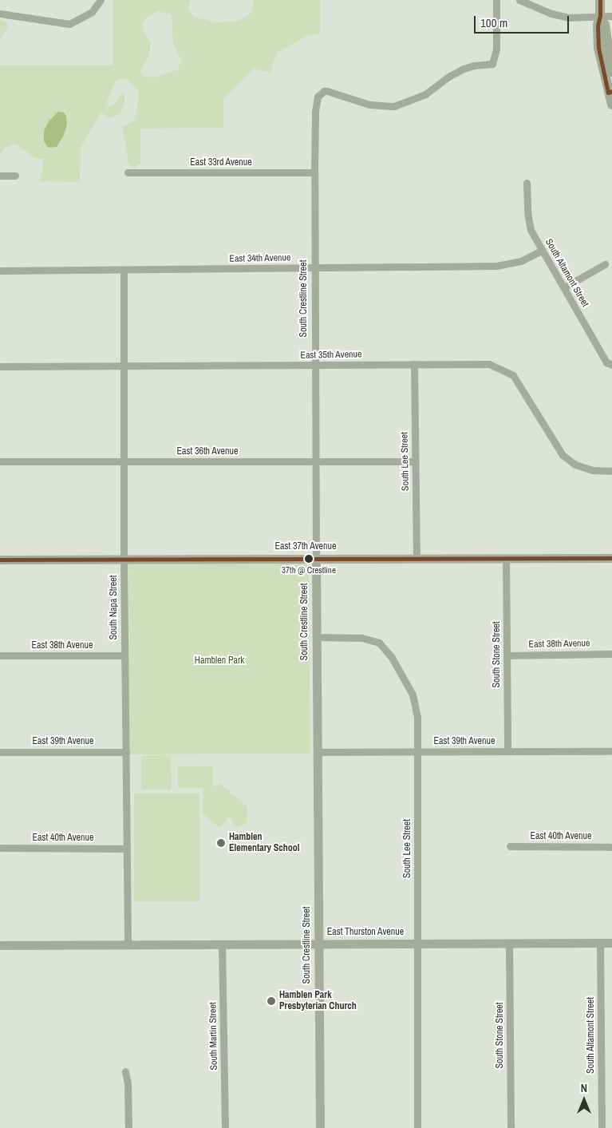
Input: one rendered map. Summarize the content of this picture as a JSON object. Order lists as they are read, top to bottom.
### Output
{
  "streets": {
    "street": [
      "East 33rd Avenue",
      "East 34th Avenue",
      "South Altamont Street",
      "South Crestline Street",
      "East 35th Avenue",
      "East 36th Avenue",
      "South Lee Street",
      "East 37th Avenue",
      "South Napa Street",
      "East 38th Avenue",
      "South Stone Street",
      "East 39th Avenue",
      "East 40th Avenue",
      "East Thurston Avenue",
      "South Martin Street"
    ]
  },
  "crossings": [
    ["East 33rd Avenue", "South Crestline Street"],
    ["East 34th Avenue", "South Altamont Street"],
    ["East 34th Avenue", "South Crestline Street"],
    ["East 34th Avenue", "South Napa Street"],
    ["South Altamont Street", "East Thurston Avenue"],
    ["South Crestline Street", "East 35th Avenue"],
    ["South Crestline Street", "East 36th Avenue"],
    ["South Crestline Street", "South Lee Street"],
    ["South Crestline Street", "East 37th Avenue"],
    ["South Crestline Street", "East 39th Avenue"],
    ["South Crestline Street", "East Thurston Avenue"],
    ["East 35th Avenue", "South Lee Street"],
    ["East 35th Avenue", "South Napa Street"],
    ["East 36th Avenue", "South Lee Street"],
    ["East 36th Avenue", "South Napa Street"],
    ["South Lee Street", "East 37th Avenue"],
    ["South Lee Street", "East 39th Avenue"],
    ["South Lee Street", "East Thurston Avenue"],
    ["East 37th Avenue", "South Napa Street"],
    ["East 37th Avenue", "South Stone Street"],
    ["South Napa Street", "East 38th Avenue"],
    ["South Napa Street", "East 39th Avenue"],
    ["South Napa Street", "East 40th Avenue"],
    ["South Napa Street", "East Thurston Avenue"],
    ["East 38th Avenue", "South Stone Street"],
    ["South Stone Street", "East 39th Avenue"],
    ["South Stone Street", "East Thurston Avenue"],
    ["East Thurston Avenue", "South Martin Street"]
  ],
  "parks": ["Hamblen Park"],
  "places": ["37th @ Crestline", "Hamblen Elementary School", "Hamblen Park Presbyterian Church"],
  "scale_bar": "100 m",
  "north": "top"
}
